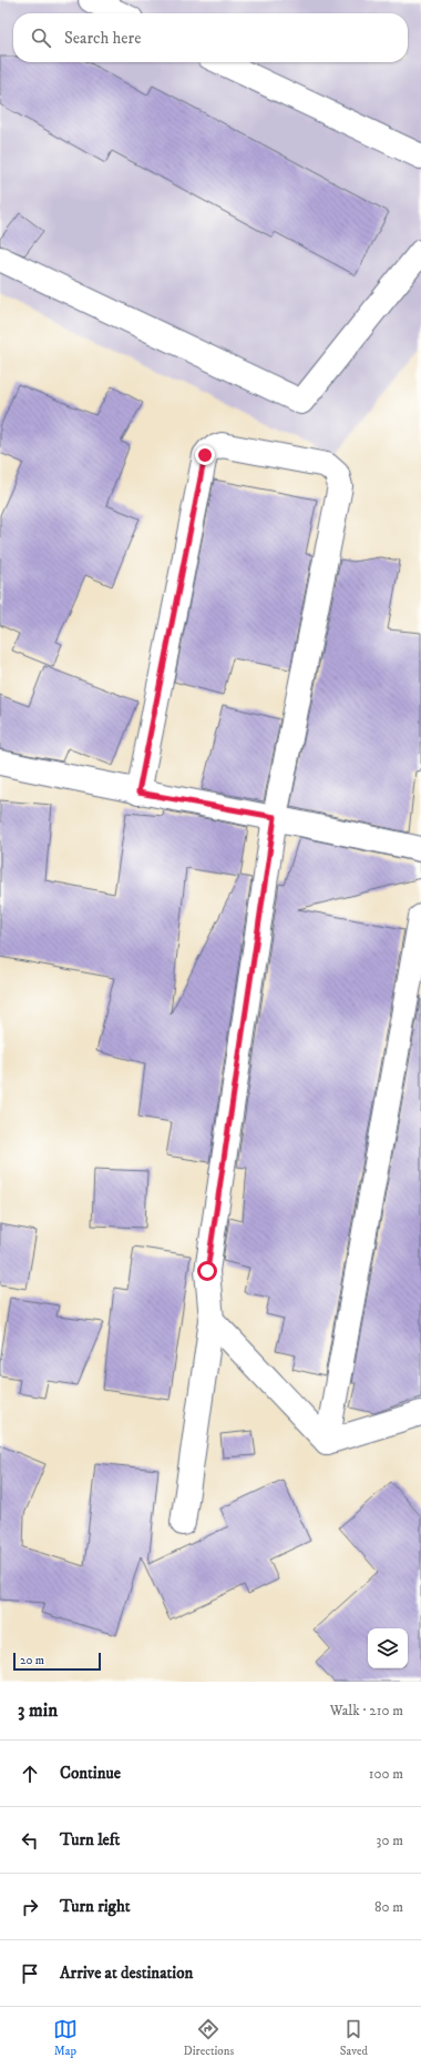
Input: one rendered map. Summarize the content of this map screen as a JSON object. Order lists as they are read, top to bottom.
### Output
{
  "scale_bar": "20 m",
  "page": {
    "search": "Search here",
    "scale": "20 m",
    "heading": ["3 min", "Walk · 210 m"],
    "list": [
      ["Continue", "100 m"],
      ["Turn left", "30 m"],
      ["Turn right", "80 m"],
      "Arrive at destination"
    ],
    "nav": ["Map", "Directions", "Saved"]
  }
}
